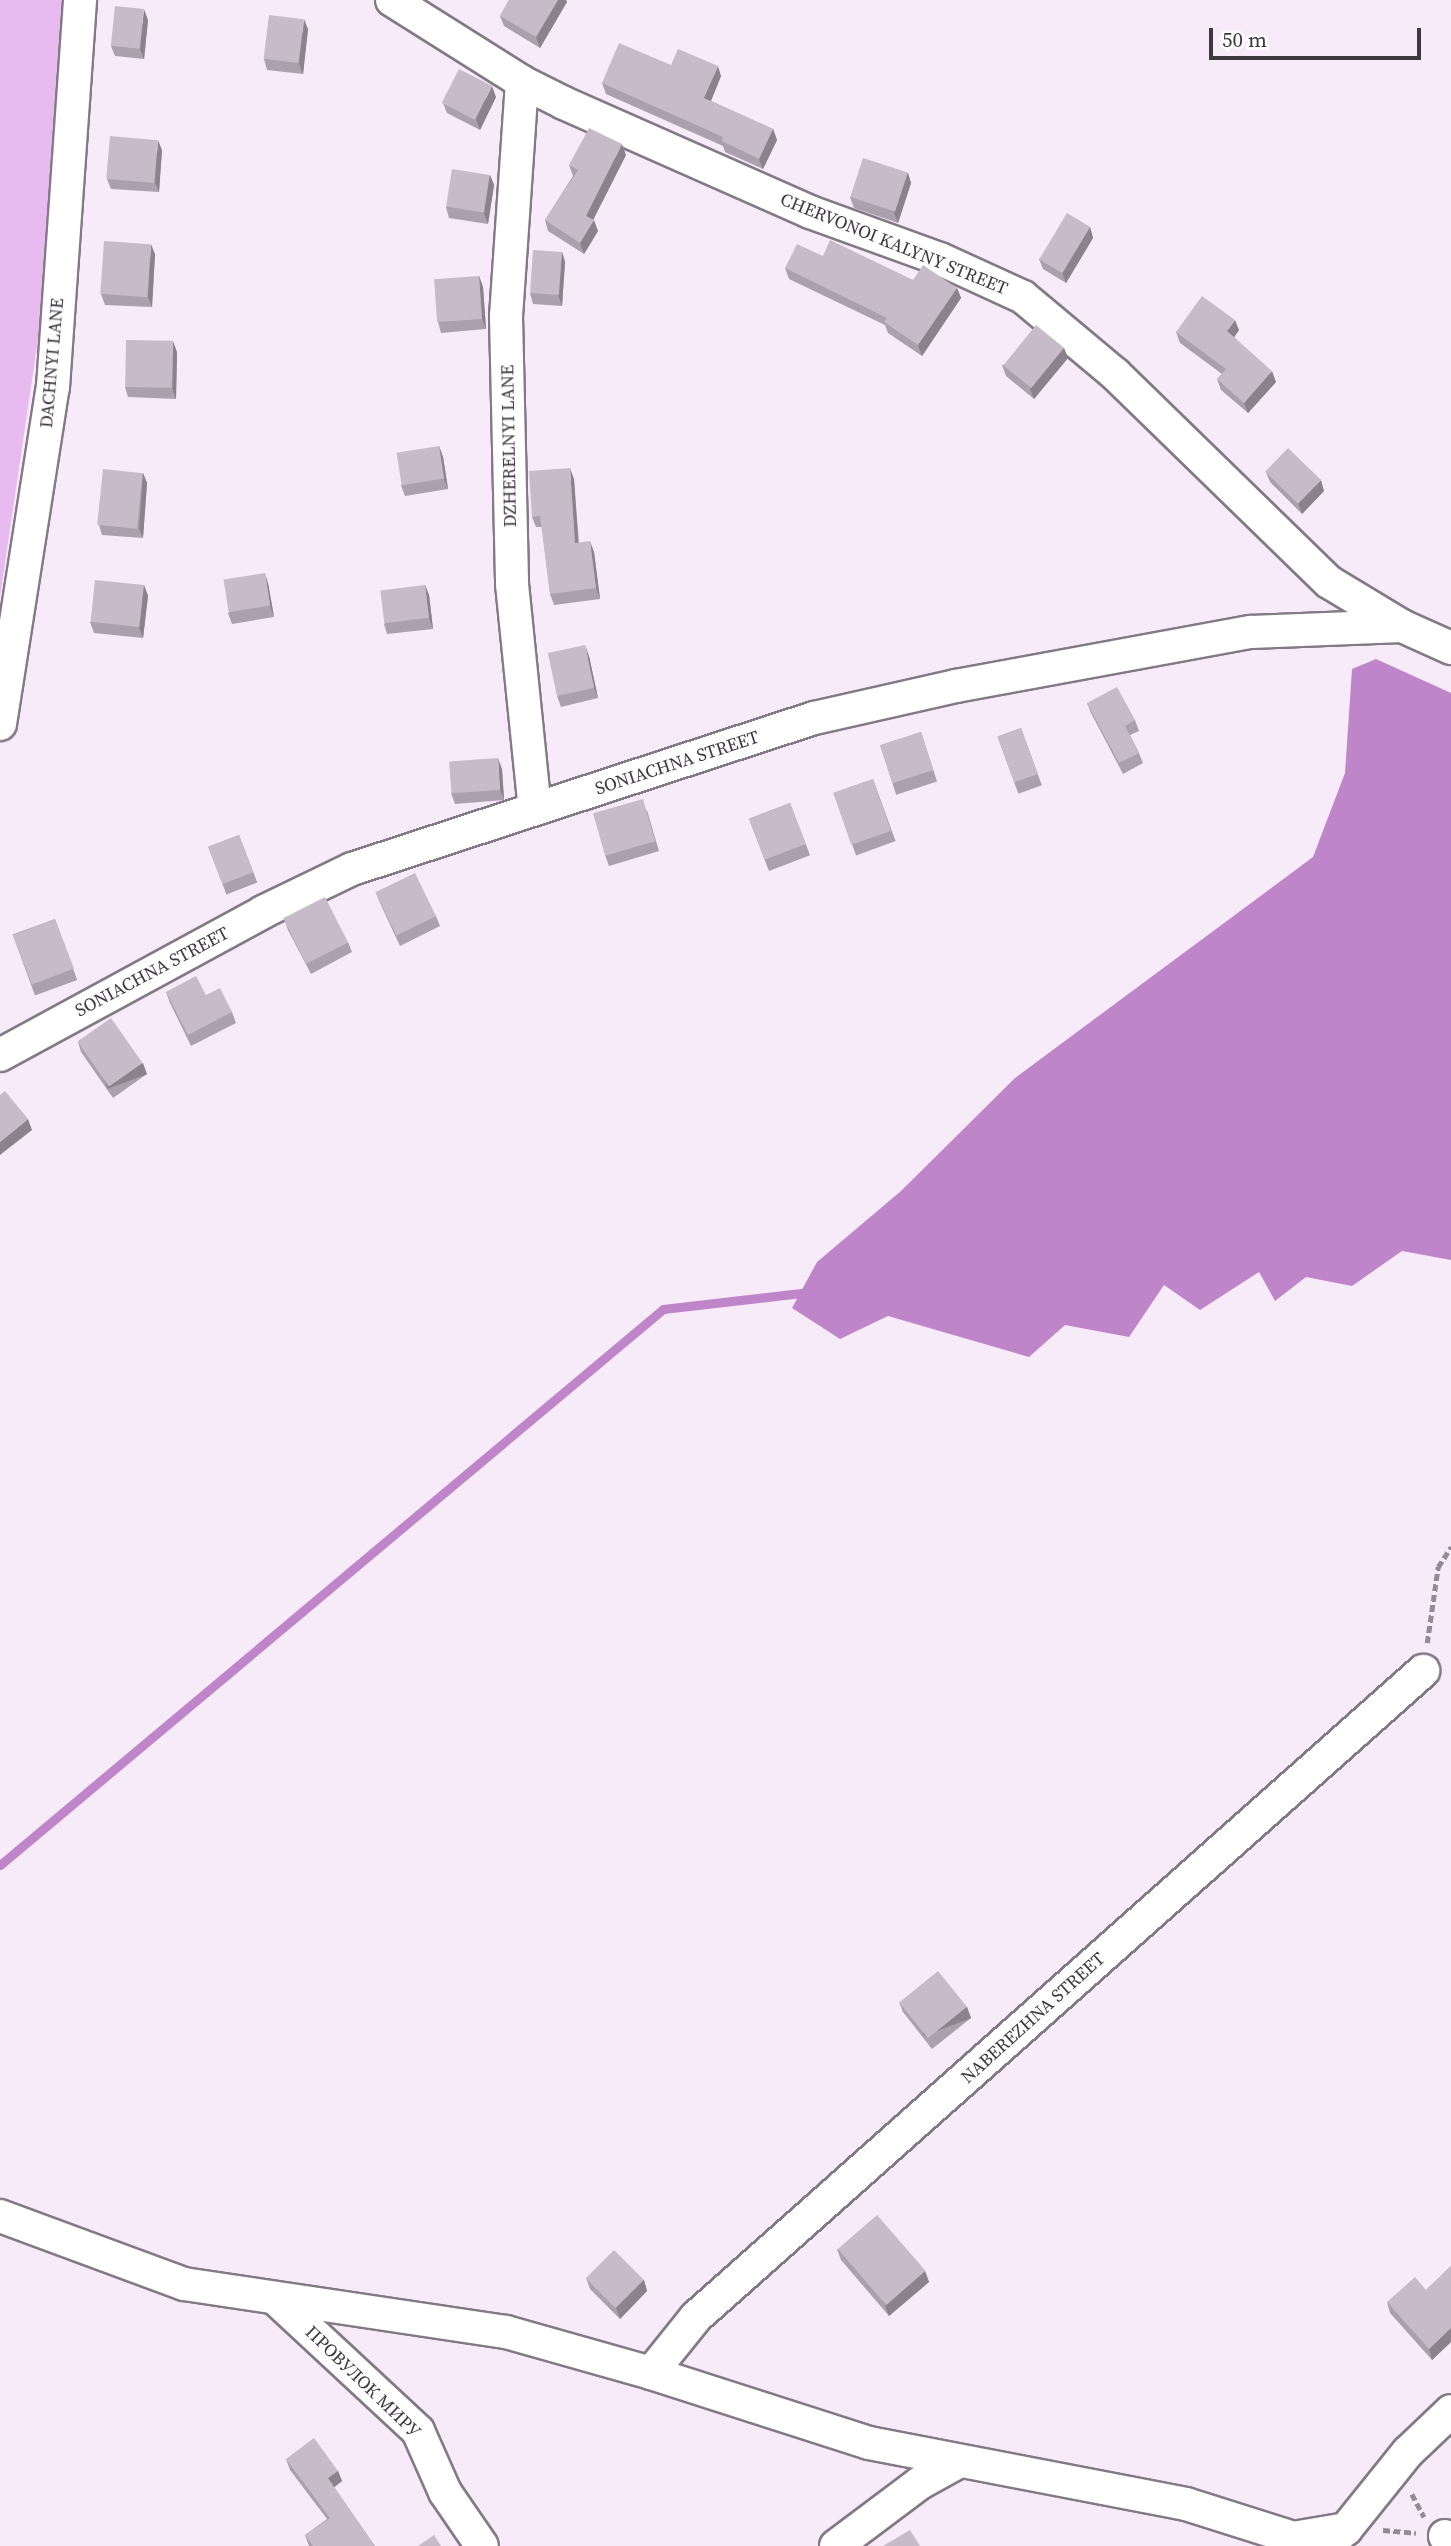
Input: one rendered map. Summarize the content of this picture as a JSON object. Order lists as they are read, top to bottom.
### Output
{
  "streets": {
    "street": [
      "CHERVONOI KALYNY STREET",
      "DACHNYI LANE",
      "DZHERELNYI LANE",
      "SONIACHNA STREET",
      "NABEREZHNA STREET",
      "ПРОВУЛОК МИРУ"
    ]
  },
  "crossings": [
    ["CHERVONOI KALYNY STREET", "DZHERELNYI LANE"],
    ["CHERVONOI KALYNY STREET", "SONIACHNA STREET"],
    ["DZHERELNYI LANE", "SONIACHNA STREET"]
  ],
  "scale_bar": "50 m"
}
